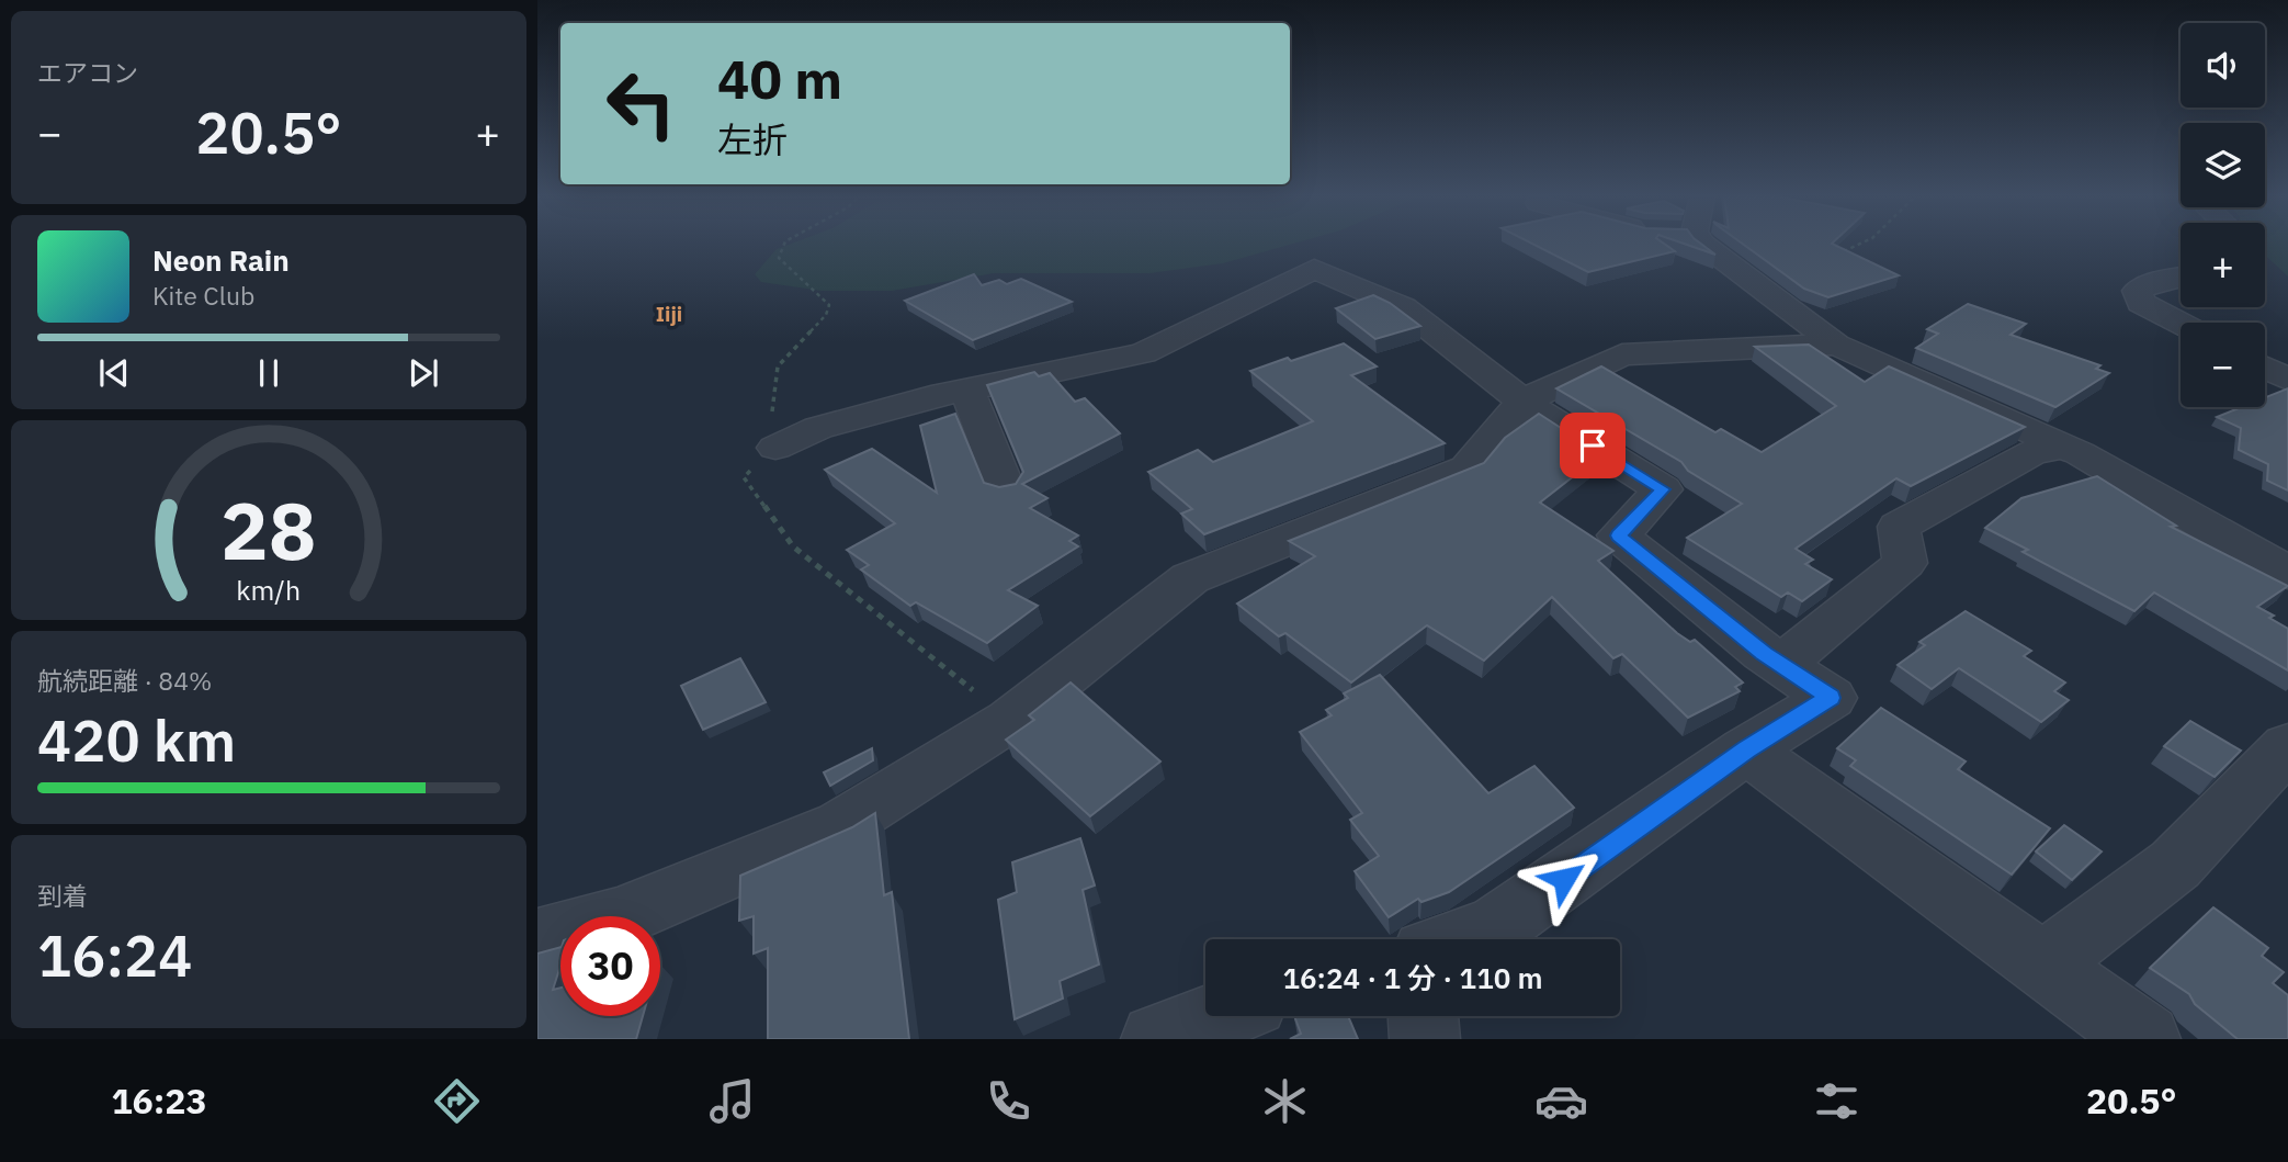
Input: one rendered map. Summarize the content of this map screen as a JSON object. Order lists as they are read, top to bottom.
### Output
{
  "districts": ["Iiji"],
  "page": {
    "tile": [
      "エアコン",
      ["航続距離 · 84%", "420 km"],
      ["到着", "16:24"]
    ],
    "map_buttons": ["+", "−"],
    "turn": ["40 m", "左折"],
    "heat": ["−", "20.5°", "+"],
    "song": ["Neon Rain", "Kite Club"],
    "limit": "30",
    "trip": "16:24 · 1 分 · 110 m",
    "tabs": ["16:23", "20.5°"],
    "gauge": ["28", "km/h"]
  }
}
